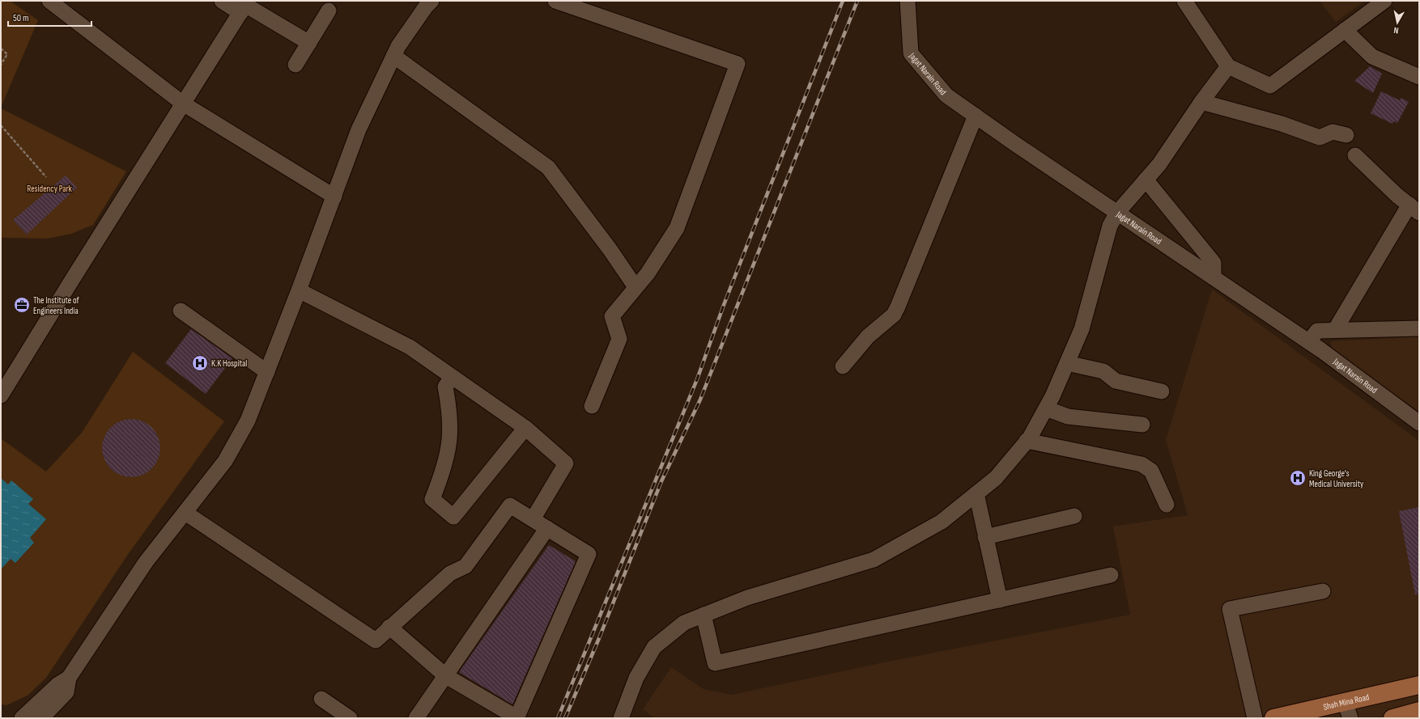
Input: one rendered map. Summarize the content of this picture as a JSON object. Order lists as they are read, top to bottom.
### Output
{
  "streets": {
    "main road": ["Shah Mina Road"],
    "street": ["Jagat Narain Road"]
  },
  "parks": ["Residency Park"],
  "places": {
    "office": ["The Institute of Engineers India"],
    "hospital": ["K.K Hospital", "King George's Medical University"]
  },
  "scale_bar": "50 m",
  "north": "bottom"
}
